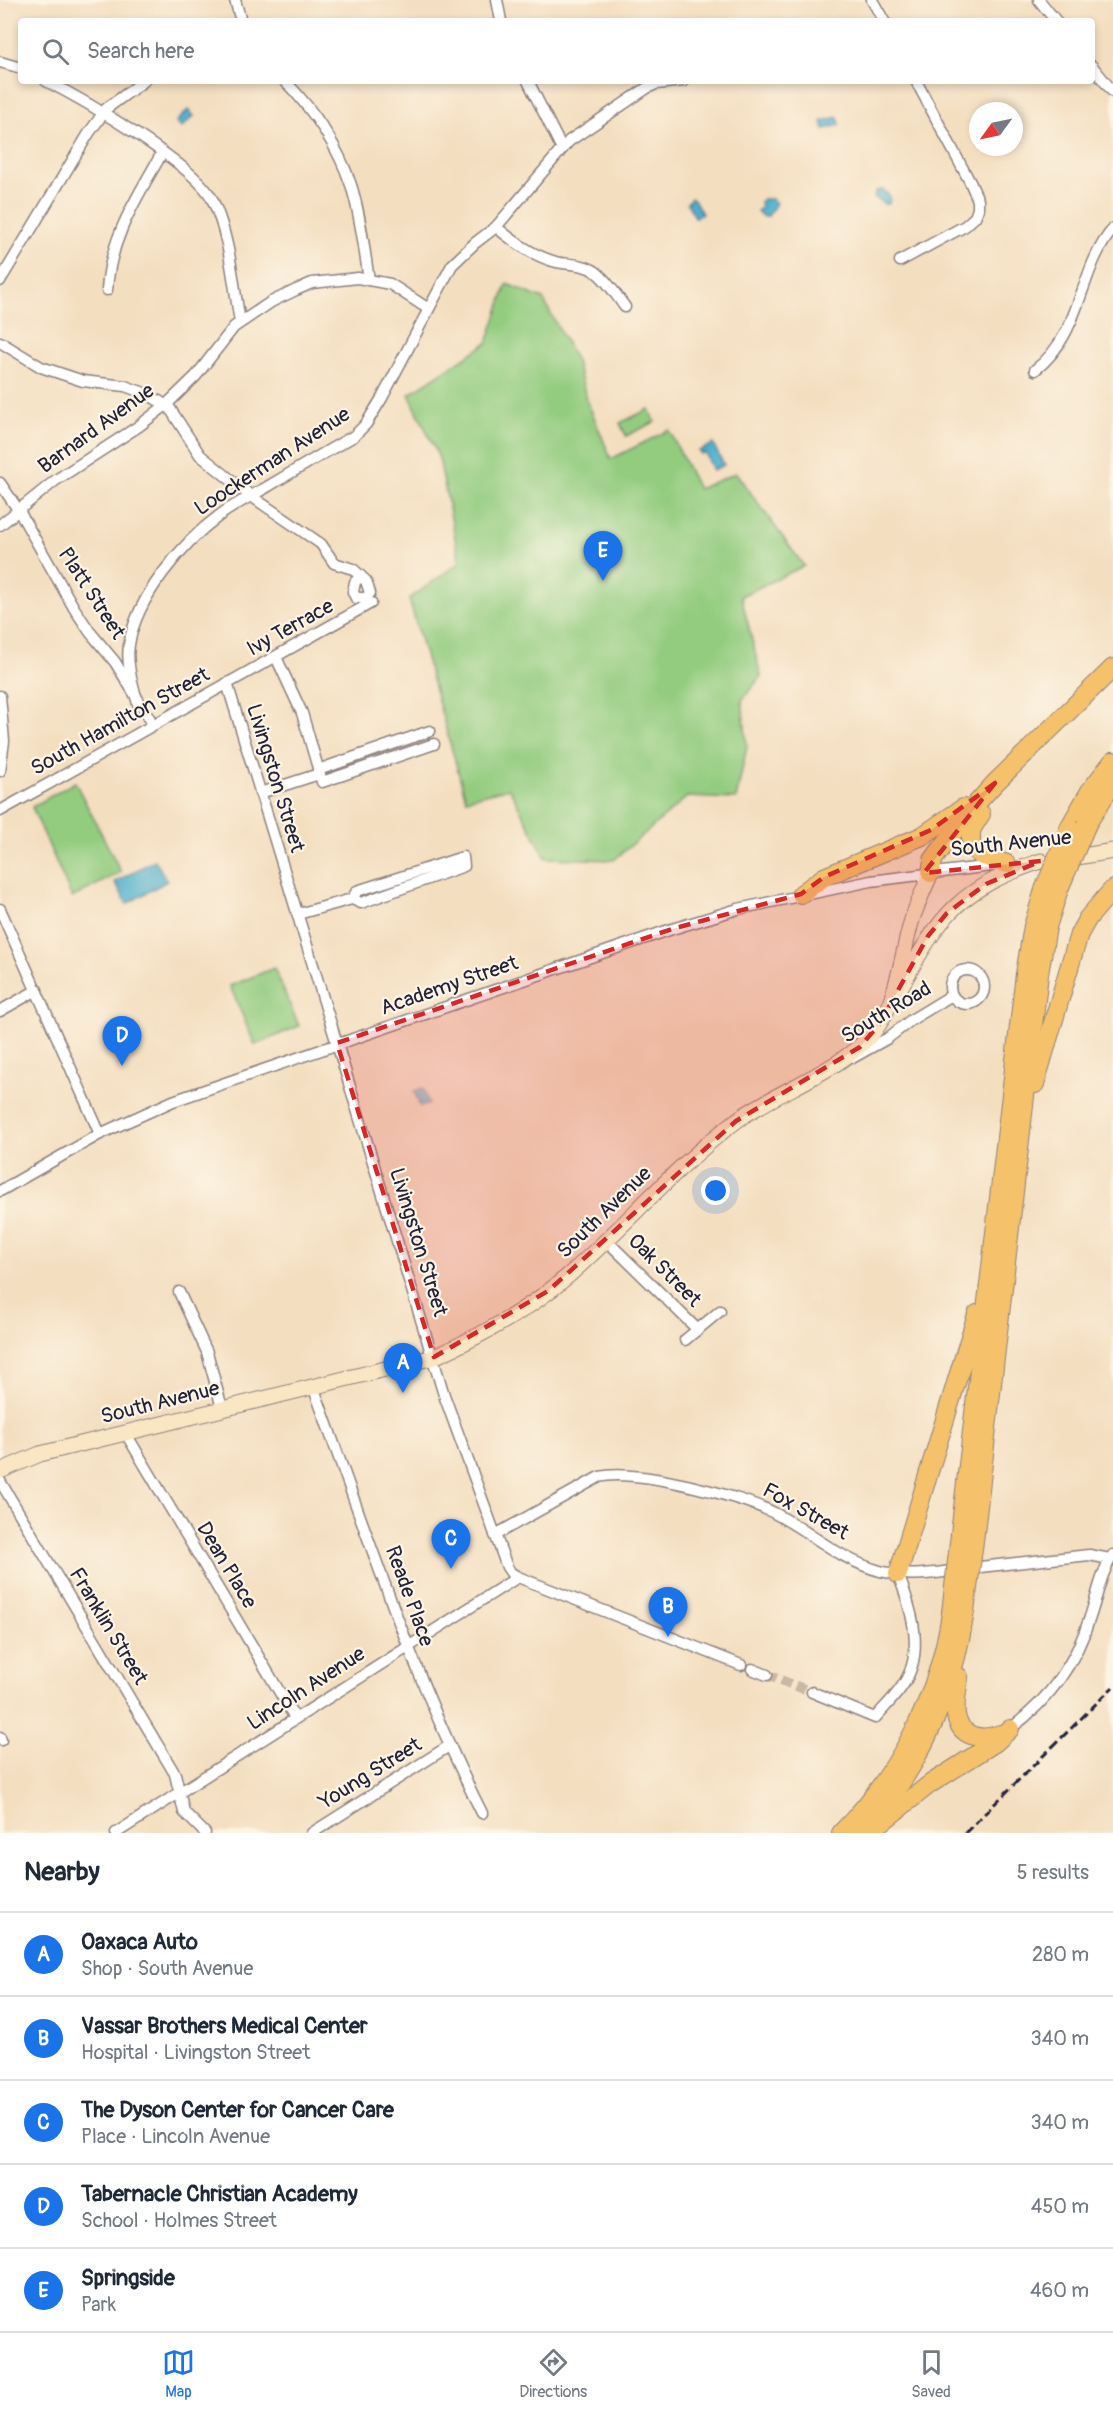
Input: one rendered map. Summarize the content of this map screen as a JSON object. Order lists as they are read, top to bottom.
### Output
{
  "streets": {
    "street": [
      "Barnard Avenue",
      "Loockerman Avenue",
      "Platt Street",
      "Ivy Terrace",
      "South Hamilton Street",
      "Livingston Street",
      "South Avenue",
      "Academy Street",
      "South Road",
      "Oak Street",
      "Fox Street",
      "Dean Place",
      "Reade Place",
      "Franklin Street",
      "Lincoln Avenue",
      "Young Street"
    ]
  },
  "crossings": [
    ["Barnard Avenue", "Loockerman Avenue"],
    ["Barnard Avenue", "Platt Street"],
    ["Loockerman Avenue", "Platt Street"],
    ["Platt Street", "South Hamilton Street"],
    ["Ivy Terrace", "South Hamilton Street"],
    ["Ivy Terrace", "Livingston Street"],
    ["South Hamilton Street", "Livingston Street"],
    ["Livingston Street", "South Avenue"],
    ["Livingston Street", "Academy Street"],
    ["Livingston Street", "Fox Street"],
    ["Livingston Street", "Lincoln Avenue"],
    ["South Avenue", "Academy Street"],
    ["South Avenue", "South Road"],
    ["South Avenue", "Oak Street"],
    ["South Avenue", "Dean Place"],
    ["South Avenue", "Reade Place"],
    ["Dean Place", "Lincoln Avenue"],
    ["Reade Place", "Lincoln Avenue"],
    ["Reade Place", "Young Street"],
    ["Franklin Street", "Lincoln Avenue"]
  ],
  "north": "bottom left",
  "page": {
    "search": "Search here",
    "pins": [
      "E",
      "D",
      "A",
      "C",
      "B"
    ],
    "heading": ["Nearby", "5 results"],
    "list": [
      {
        "mark": "A",
        "name": "Oaxaca Auto",
        "note": "Shop · South Avenue",
        "value": "280 m"
      },
      {
        "mark": "B",
        "name": "Vassar Brothers Medical Center",
        "note": "Hospital · Livingston Street",
        "value": "340 m"
      },
      {
        "mark": "C",
        "name": "The Dyson Center for Cancer Care",
        "note": "Place · Lincoln Avenue",
        "value": "340 m"
      },
      {
        "mark": "D",
        "name": "Tabernacle Christian Academy",
        "note": "School · Holmes Street",
        "value": "450 m"
      },
      {
        "mark": "E",
        "name": "Springside",
        "note": "Park",
        "value": "460 m"
      }
    ],
    "nav": ["Map", "Directions", "Saved"]
  }
}
